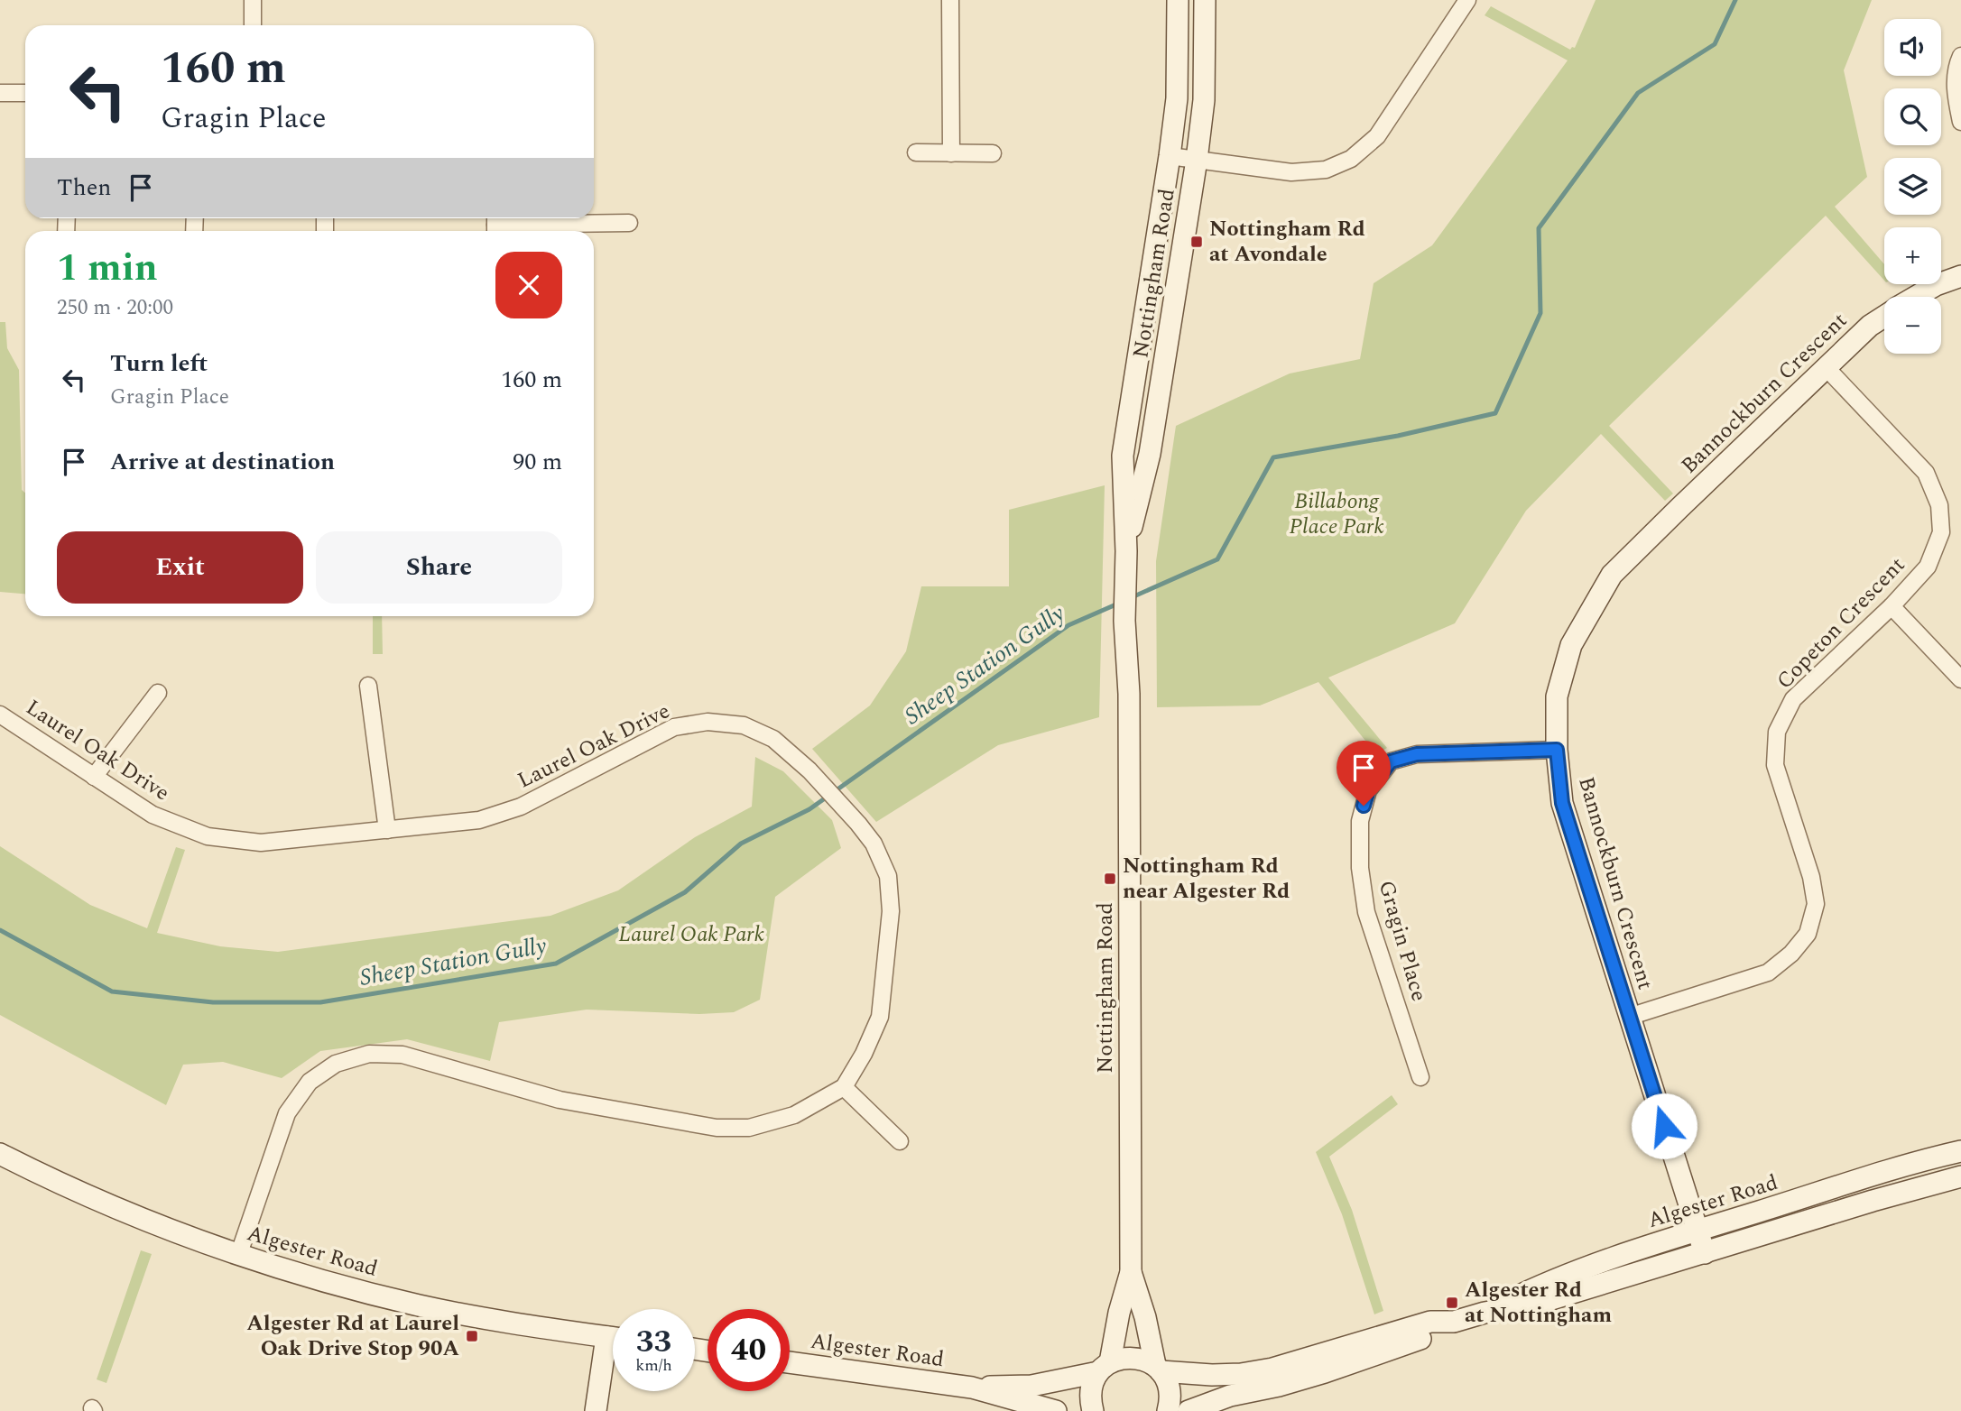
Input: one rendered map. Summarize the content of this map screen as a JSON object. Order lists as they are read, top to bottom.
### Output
{
  "streets": {
    "street": [
      "Nottingham Road",
      "Bannockburn Crescent",
      "Copeton Crescent",
      "Laurel Oak Drive",
      "Gragin Place",
      "Algester Road"
    ]
  },
  "crossings": [
    ["Nottingham Road", "Algester Road"],
    ["Bannockburn Crescent", "Copeton Crescent"],
    ["Bannockburn Crescent", "Gragin Place"],
    ["Bannockburn Crescent", "Algester Road"],
    ["Laurel Oak Drive", "Algester Road"]
  ],
  "water": ["Sheep Station Gully"],
  "parks": ["Billabong Place Park", "Laurel Oak Park"],
  "places": {
    "transit": [
      "Nottingham Rd at Avondale",
      "Nottingham Rd near Algester Rd",
      "Algester Rd at Nottingham",
      "Algester Rd at Laurel Oak Drive Stop 90A"
    ]
  },
  "page": {
    "map_buttons": ["+", "−"],
    "turn": ["160 m", "Gragin Place"],
    "then": "Then",
    "heading": ["1 min", "250 m · 20:00"],
    "list": [
      {
        "name": "Turn left",
        "note": "Gragin Place",
        "value": "160 m"
      },
      {
        "name": "Arrive at destination",
        "value": "90 m"
      }
    ],
    "buttons": ["Exit", "Share"],
    "speed": "33 km/h",
    "limit": "40"
  }
}
